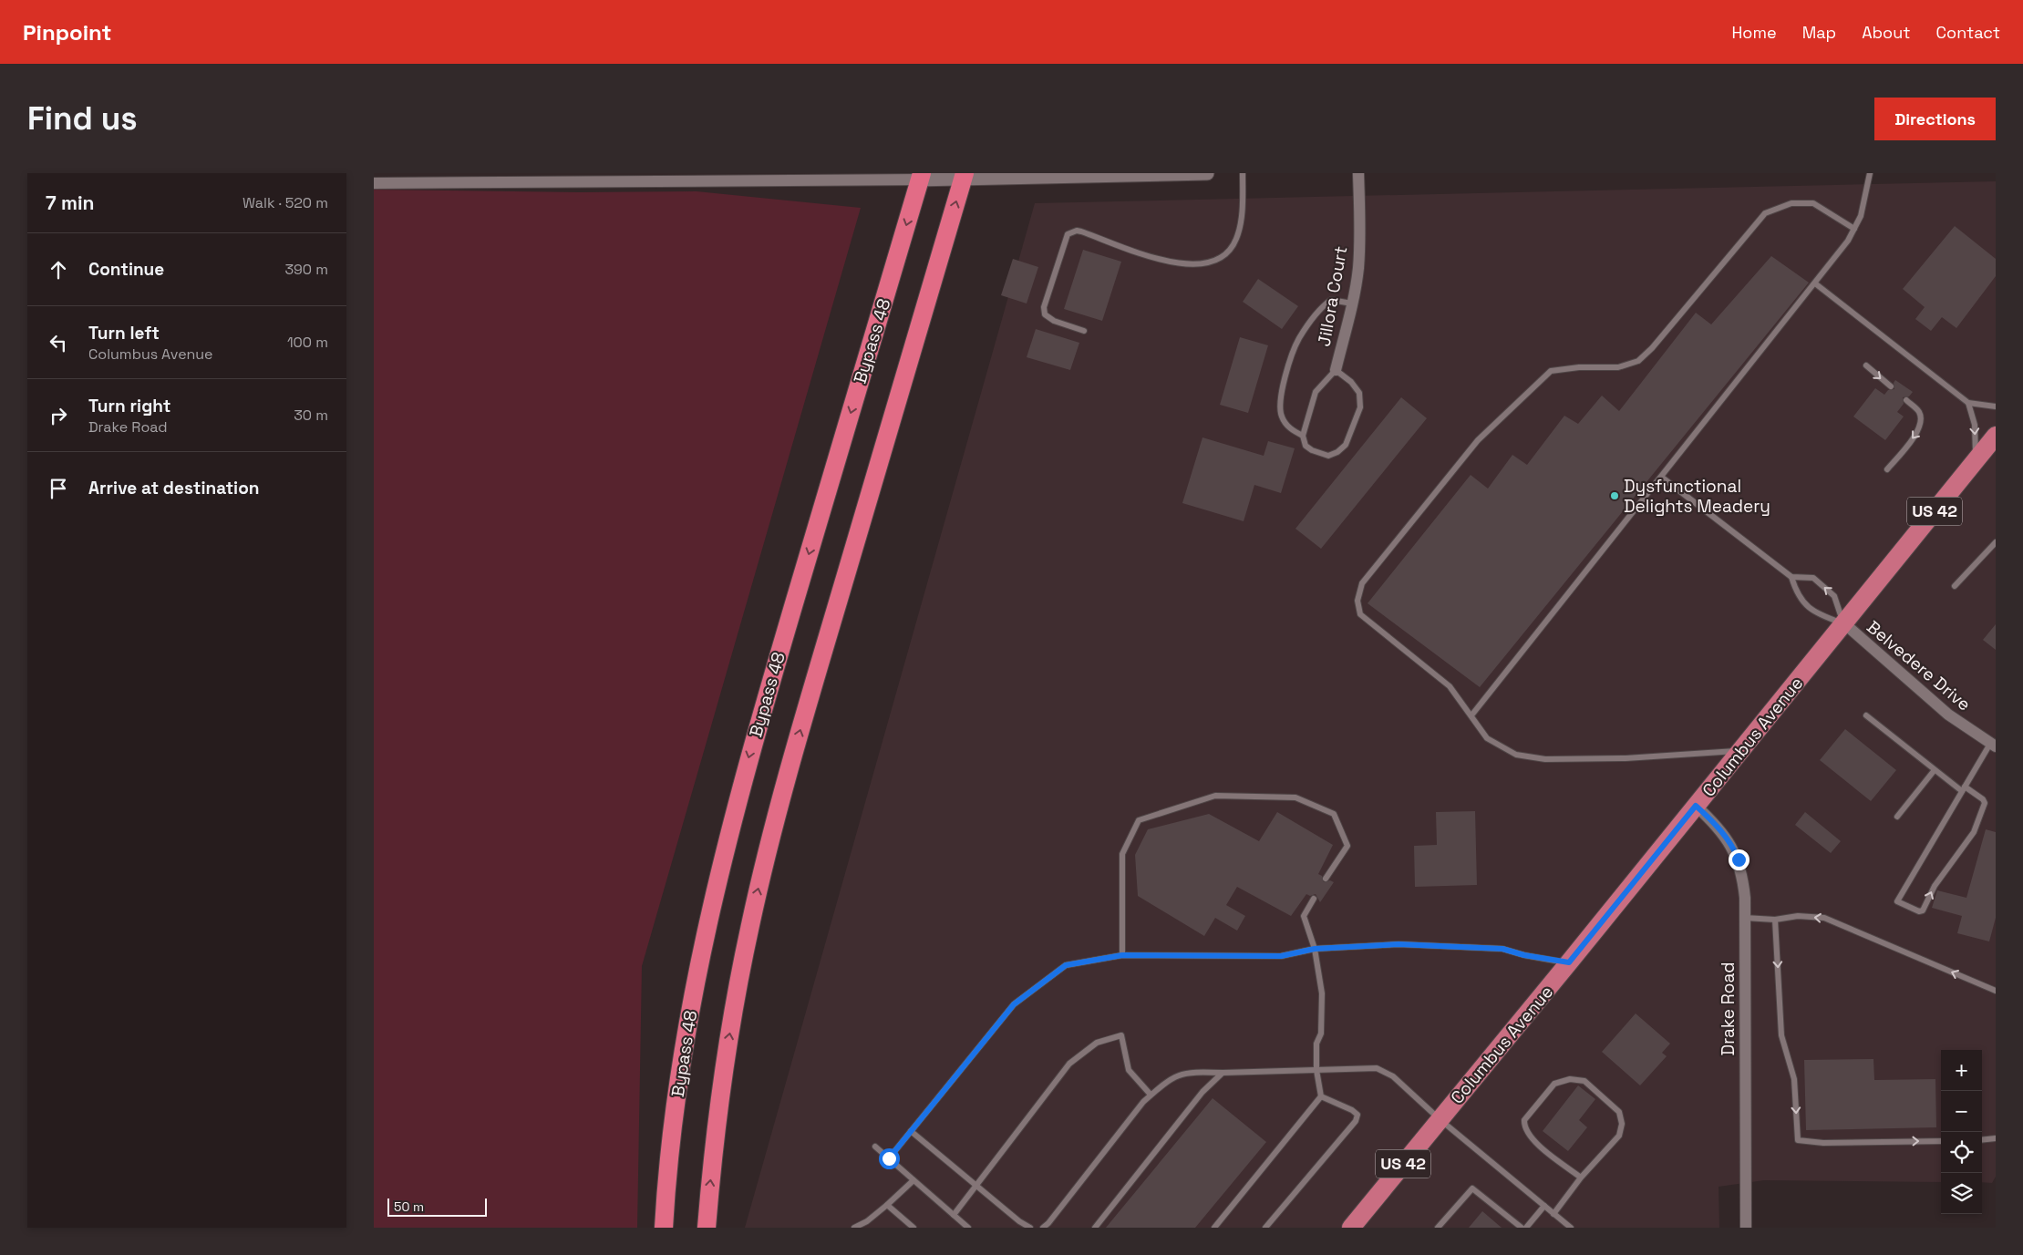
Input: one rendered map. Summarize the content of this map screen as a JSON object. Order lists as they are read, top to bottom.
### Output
{
  "streets": {
    "highway": ["Bypass 48"],
    "main road": ["US 42", "Columbus Avenue"],
    "street": ["Jillora Court", "Belvedere Drive", "Drake Road"]
  },
  "crossings": [
    ["Belvedere Drive", "Columbus Avenue"],
    ["Columbus Avenue", "Drake Road"]
  ],
  "places": ["Dysfunctional Delights Meadery"],
  "scale_bar": "50 m",
  "page": {
    "header": "Pinpoint",
    "nav": [
      "Home",
      "Map",
      "About",
      "Contact"
    ],
    "buttons": "Directions",
    "title": "Find us",
    "heading": ["7 min", "Walk · 520 m"],
    "list": [
      ["Continue", "390 m"],
      ["Turn left", "Columbus Avenue", "100 m"],
      ["Turn right", "Drake Road", "30 m"],
      "Arrive at destination"
    ],
    "map_buttons": ["+", "−"],
    "scale": "50 m"
  }
}
